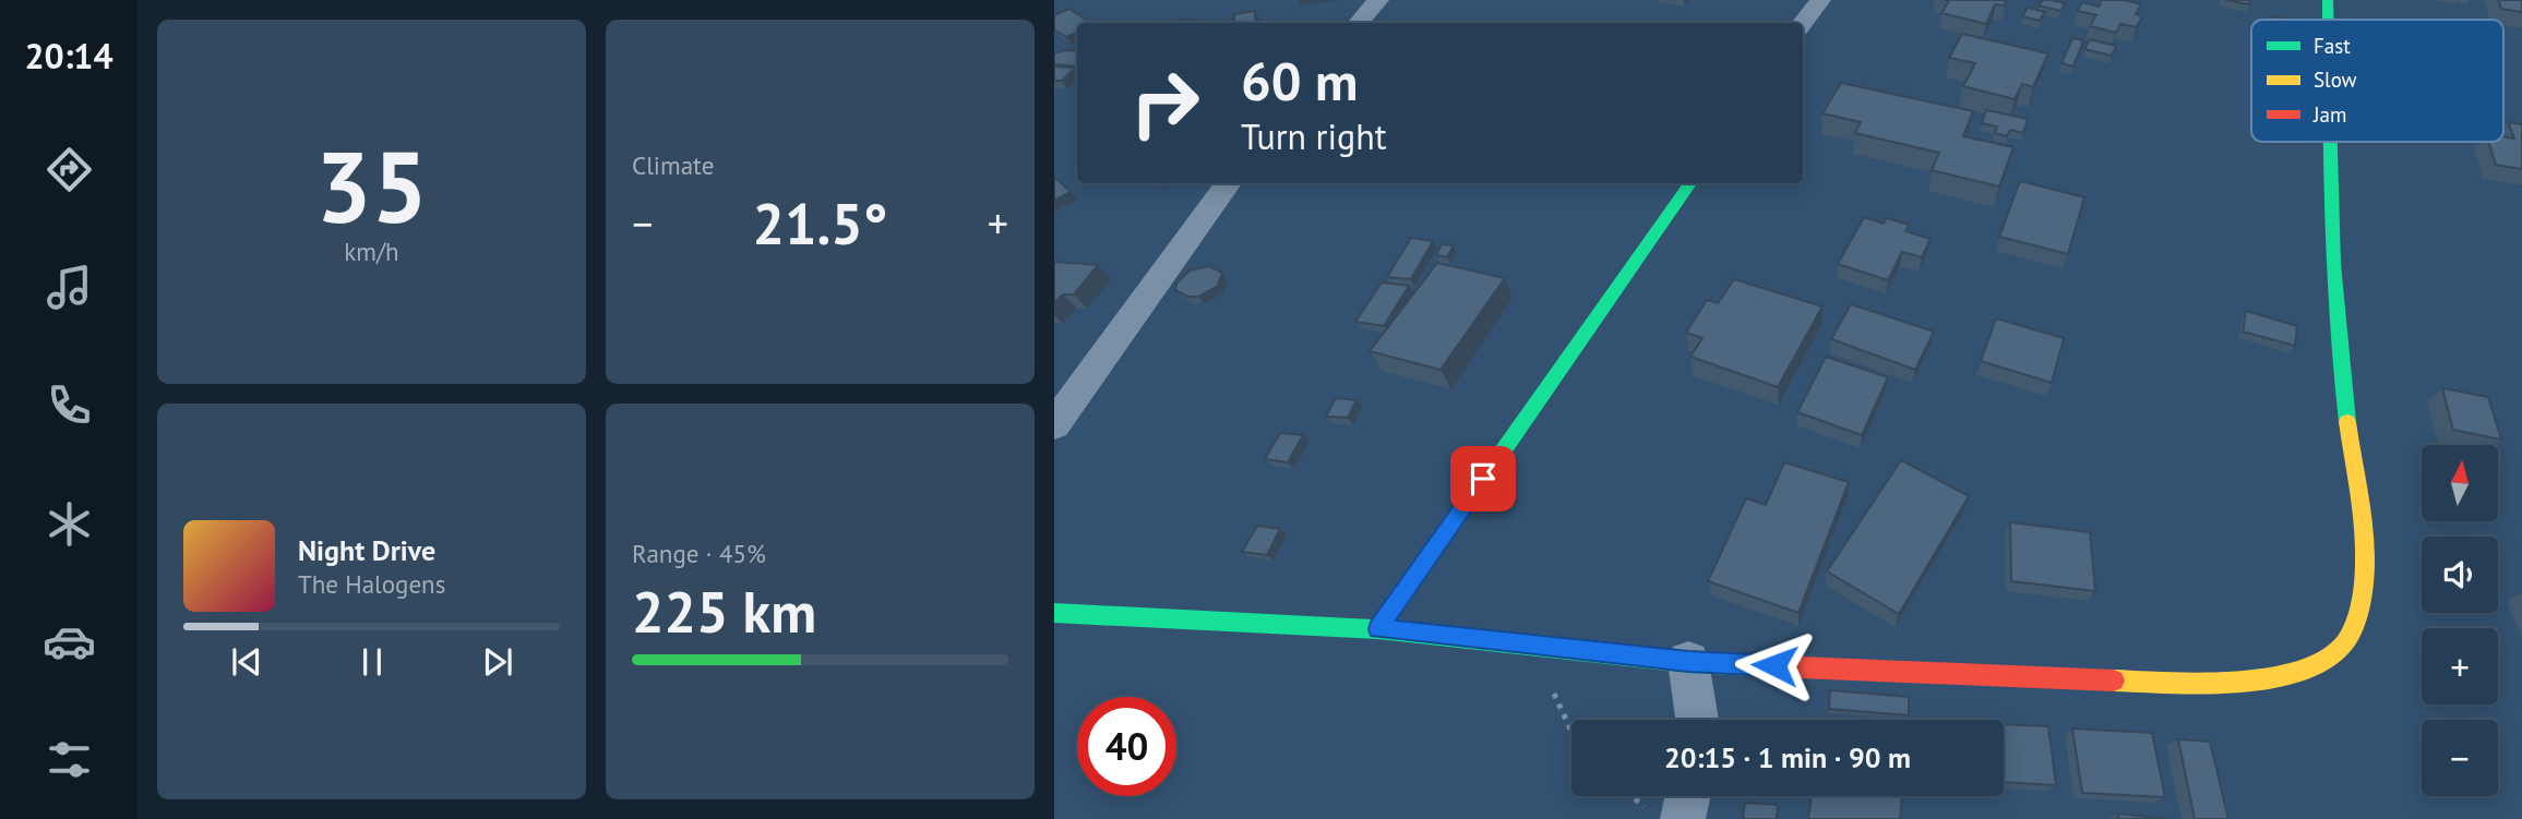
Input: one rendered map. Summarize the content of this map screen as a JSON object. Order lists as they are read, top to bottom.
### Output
{
  "legend": ["Fast", "Slow", "Jam"],
  "north": "top",
  "page": {
    "tabs": "20:14",
    "tile": [
      ["35", "km/h"],
      "Climate",
      ["Range · 45%", "225 km"]
    ],
    "turn": ["60 m", "Turn right"],
    "heat": ["−", "21.5°", "+"],
    "map_buttons": ["+", "−"],
    "song": ["Night Drive", "The Halogens"],
    "limit": "40",
    "trip": "20:15 · 1 min · 90 m"
  }
}
